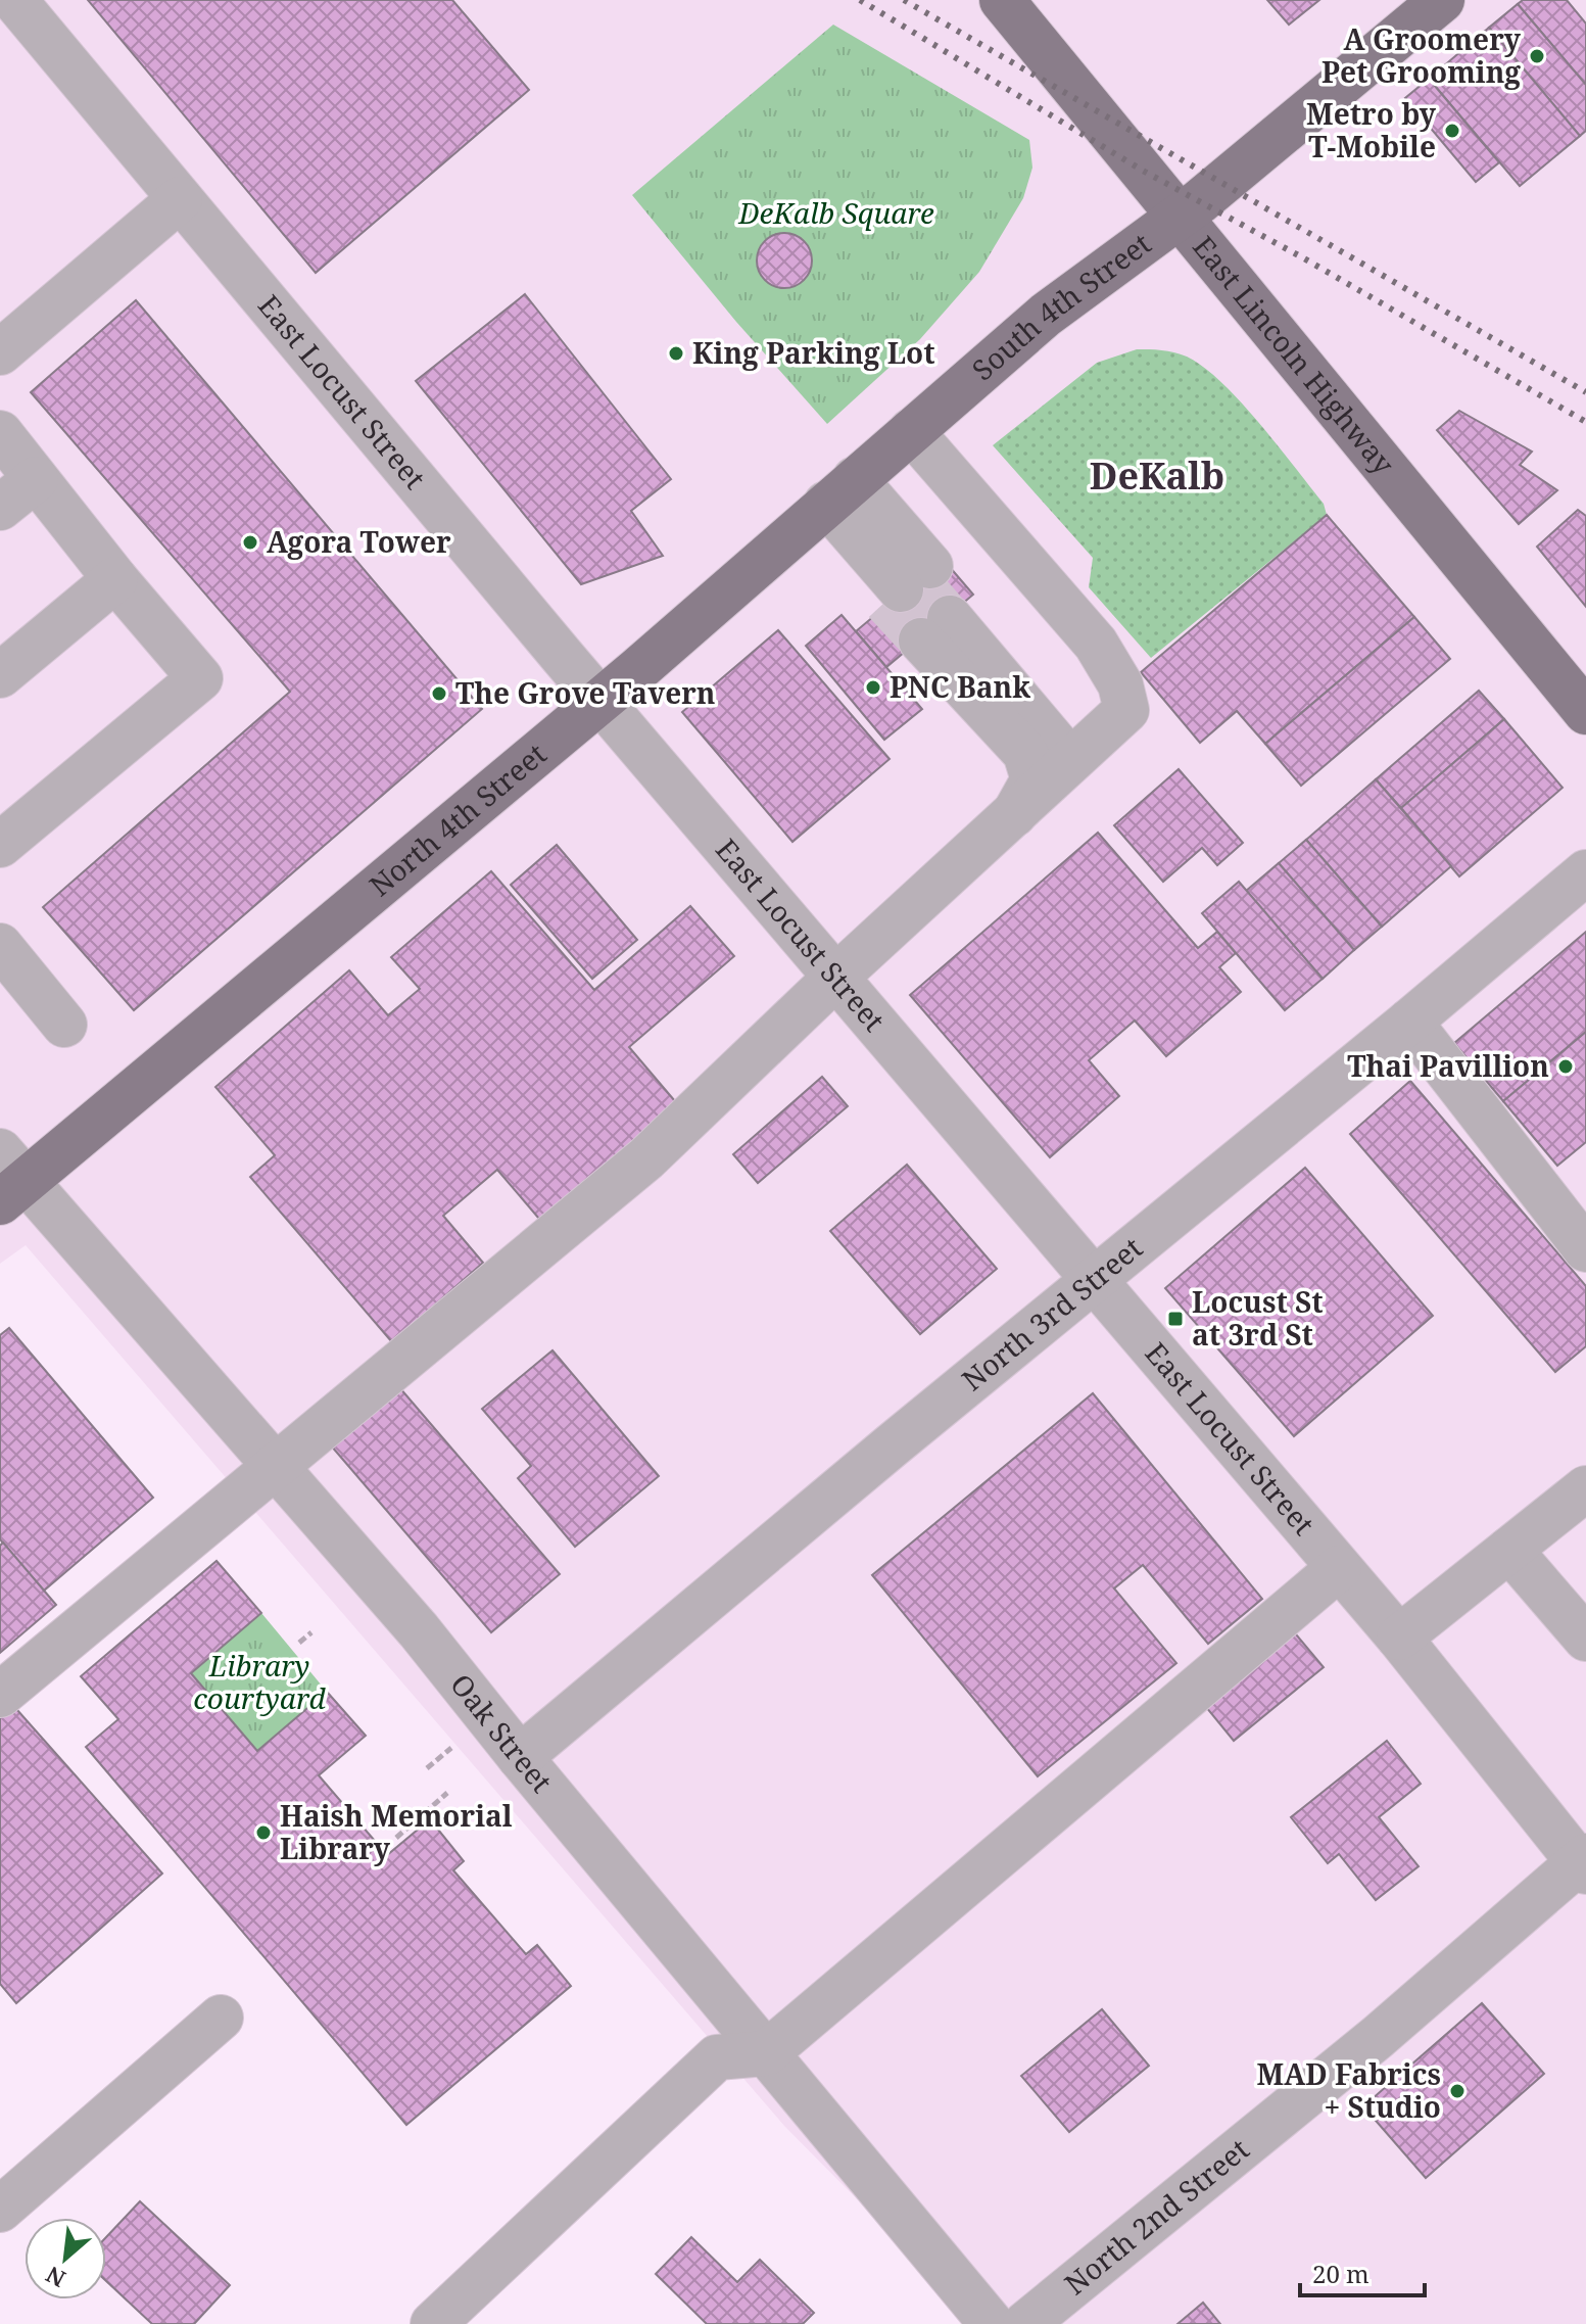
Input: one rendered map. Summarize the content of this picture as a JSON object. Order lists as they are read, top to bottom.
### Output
{
  "streets": {
    "main road": ["South 4th Street", "East Lincoln Highway", "North 4th Street"],
    "street": [
      "East Locust Street",
      "North 3rd Street",
      "Oak Street",
      "North 2nd Street"
    ]
  },
  "crossings": [
    ["South 4th Street", "East Lincoln Highway"],
    ["South 4th Street", "North 4th Street"],
    ["East Locust Street", "North 4th Street"],
    ["East Locust Street", "North 3rd Street"],
    ["East Locust Street", "North 2nd Street"],
    ["North 4th Street", "Oak Street"],
    ["North 3rd Street", "Oak Street"]
  ],
  "districts": ["DeKalb"],
  "parks": ["DeKalb Square", "Library courtyard"],
  "places": {
    "other": [
      "A Groomery Pet Grooming",
      "Metro by T-Mobile",
      "King Parking Lot",
      "Agora Tower",
      "PNC Bank",
      "The Grove Tavern",
      "Thai Pavillion",
      "Haish Memorial Library",
      "MAD Fabrics + Studio"
    ],
    "transit": ["Locust St at 3rd St"]
  },
  "scale_bar": "20 m",
  "north": "bottom left"
}
